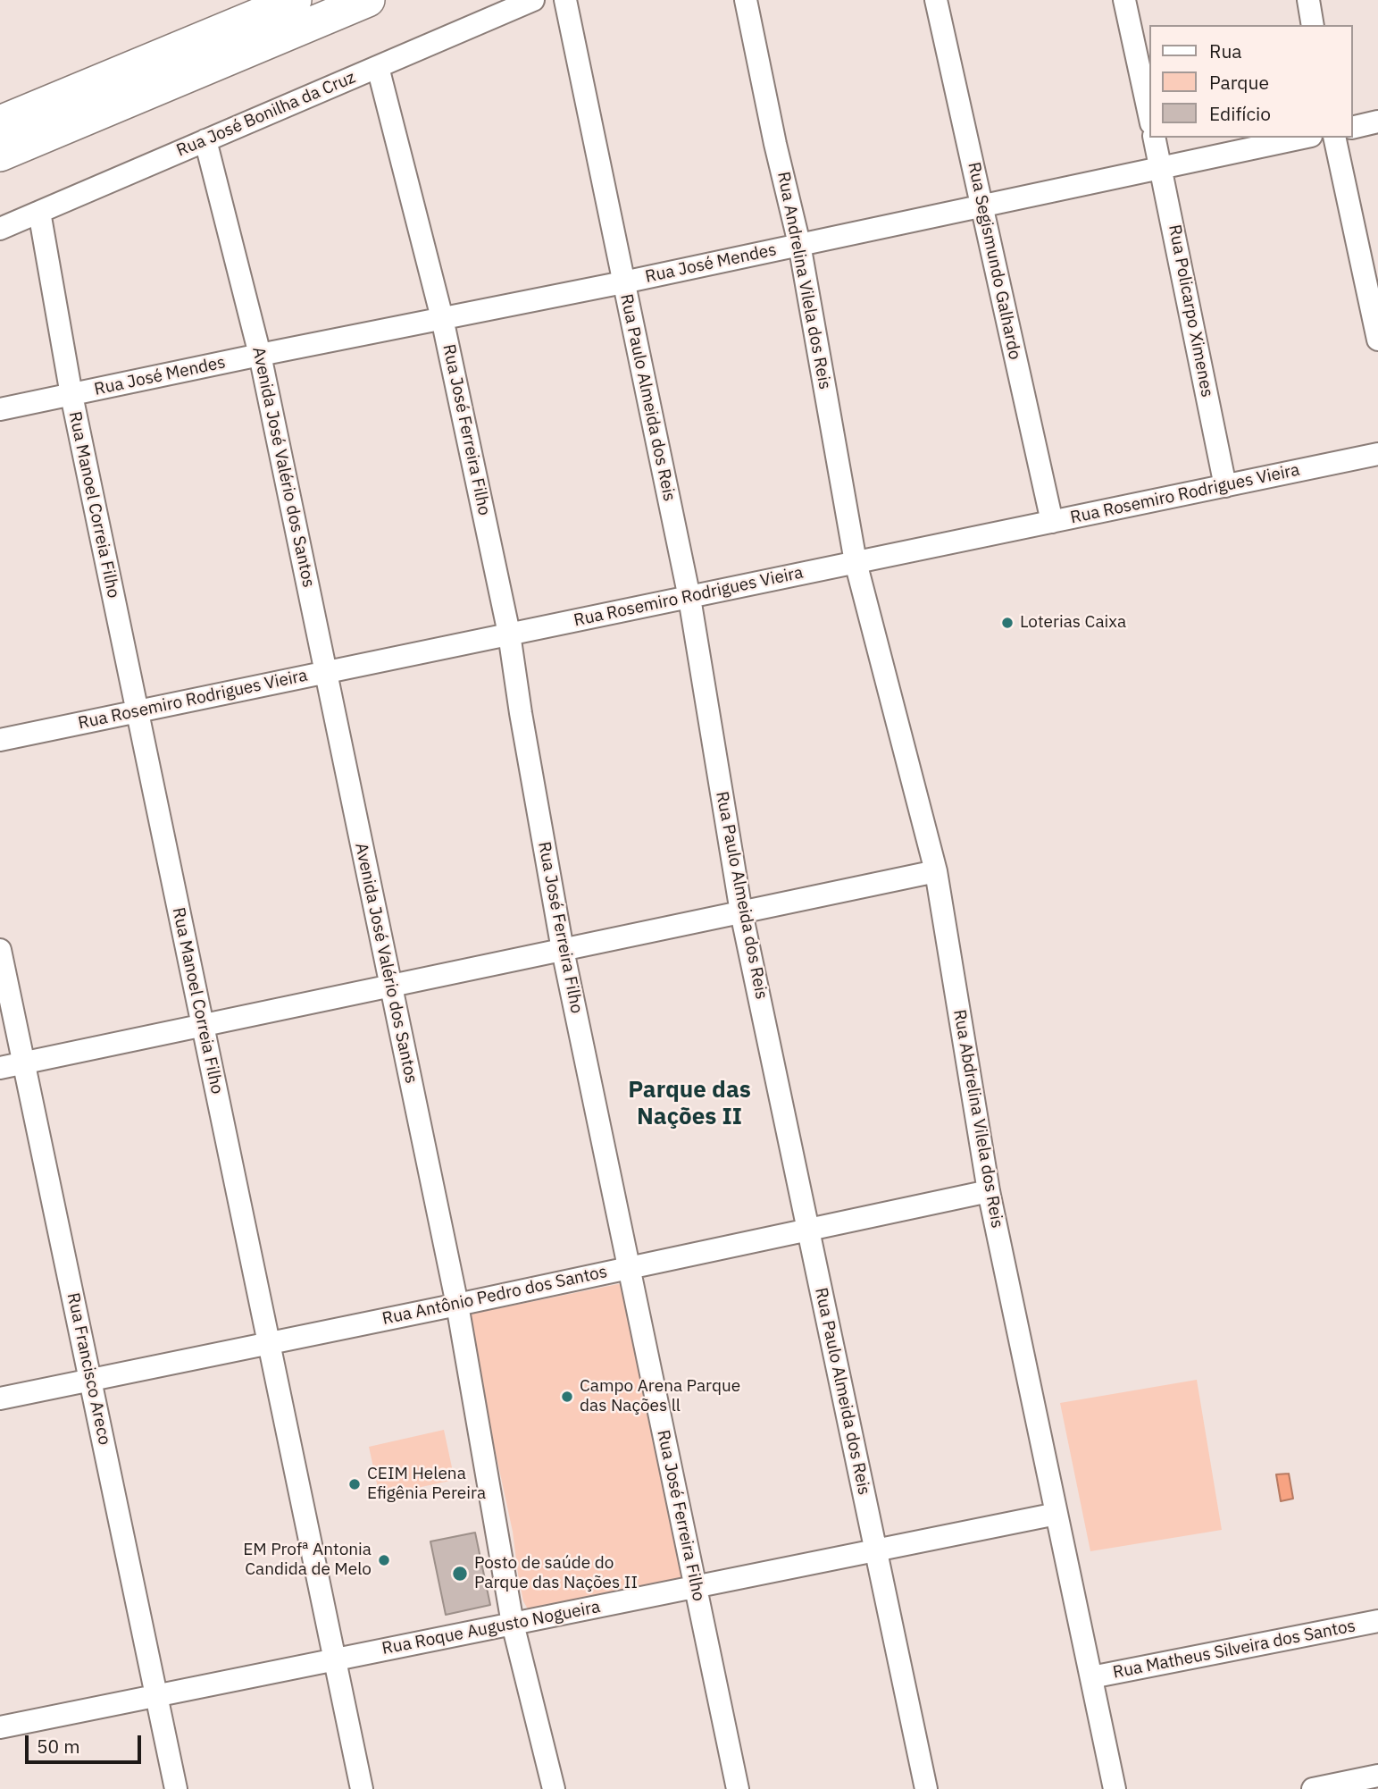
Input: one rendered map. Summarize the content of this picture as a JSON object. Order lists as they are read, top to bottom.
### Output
{
  "streets": {
    "street": [
      "Rua José Bonilha da Cruz",
      "Rua Segismundo Galhardo",
      "Rua José Mendes",
      "Rua Andrelina Vilela dos Reis",
      "Rua Policarpo Ximenes",
      "Rua Paulo Almeida dos Reis",
      "Rua José Ferreira Filho",
      "Avenida José Valério dos Santos",
      "Rua Rosemiro Rodrigues Vieira",
      "Rua Manoel Correia Filho",
      "Rua Abdrelina Vilela dos Reis",
      "Rua Antônio Pedro dos Santos",
      "Rua Francisco Areco",
      "Rua Roque Augusto Nogueira",
      "Rua Matheus Silveira dos Santos"
    ]
  },
  "crossings": [
    ["Rua José Bonilha da Cruz", "Rua José Ferreira Filho"],
    ["Rua José Bonilha da Cruz", "Avenida José Valério dos Santos"],
    ["Rua José Bonilha da Cruz", "Rua Manoel Correia Filho"],
    ["Rua Segismundo Galhardo", "Rua José Mendes"],
    ["Rua Segismundo Galhardo", "Rua Rosemiro Rodrigues Vieira"],
    ["Rua José Mendes", "Rua Andrelina Vilela dos Reis"],
    ["Rua José Mendes", "Rua Policarpo Ximenes"],
    ["Rua José Mendes", "Rua Paulo Almeida dos Reis"],
    ["Rua José Mendes", "Rua José Ferreira Filho"],
    ["Rua José Mendes", "Avenida José Valério dos Santos"],
    ["Rua José Mendes", "Rua Manoel Correia Filho"],
    ["Rua Andrelina Vilela dos Reis", "Rua Rosemiro Rodrigues Vieira"],
    ["Rua Andrelina Vilela dos Reis", "Rua Abdrelina Vilela dos Reis"],
    ["Rua Policarpo Ximenes", "Rua Rosemiro Rodrigues Vieira"],
    ["Rua Paulo Almeida dos Reis", "Rua Rosemiro Rodrigues Vieira"],
    ["Rua Paulo Almeida dos Reis", "Rua Antônio Pedro dos Santos"],
    ["Rua Paulo Almeida dos Reis", "Rua Roque Augusto Nogueira"],
    ["Rua José Ferreira Filho", "Rua Rosemiro Rodrigues Vieira"],
    ["Rua José Ferreira Filho", "Rua Antônio Pedro dos Santos"],
    ["Rua José Ferreira Filho", "Rua Roque Augusto Nogueira"],
    ["Avenida José Valério dos Santos", "Rua Rosemiro Rodrigues Vieira"],
    ["Avenida José Valério dos Santos", "Rua Antônio Pedro dos Santos"],
    ["Avenida José Valério dos Santos", "Rua Roque Augusto Nogueira"],
    ["Rua Rosemiro Rodrigues Vieira", "Rua Manoel Correia Filho"],
    ["Rua Rosemiro Rodrigues Vieira", "Rua Abdrelina Vilela dos Reis"],
    ["Rua Manoel Correia Filho", "Rua Antônio Pedro dos Santos"],
    ["Rua Manoel Correia Filho", "Rua Roque Augusto Nogueira"],
    ["Rua Abdrelina Vilela dos Reis", "Rua Antônio Pedro dos Santos"],
    ["Rua Abdrelina Vilela dos Reis", "Rua Roque Augusto Nogueira"],
    ["Rua Abdrelina Vilela dos Reis", "Rua Matheus Silveira dos Santos"],
    ["Rua Antônio Pedro dos Santos", "Rua Francisco Areco"],
    ["Rua Francisco Areco", "Rua Roque Augusto Nogueira"]
  ],
  "districts": ["Parque das Nações II"],
  "places": [
    "Loterias Caixa",
    "Campo Arena Parque das Nações ll",
    "CEIM Helena Efigênia Pereira",
    "EM Profª Antonia Candida de Melo",
    "Posto de saúde do Parque das Nações II"
  ],
  "legend": ["Rua", "Parque", "Edifício"],
  "scale_bar": "50 m"
}
